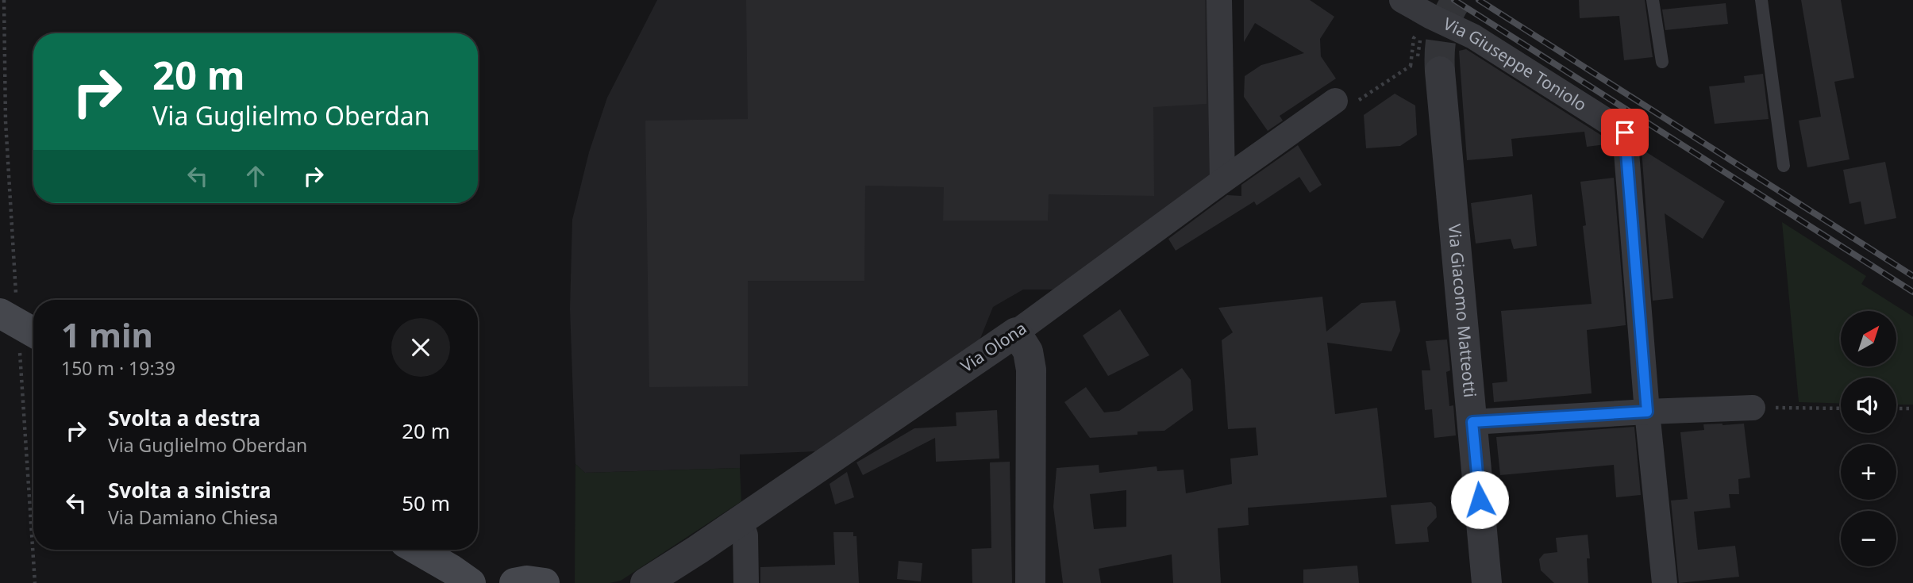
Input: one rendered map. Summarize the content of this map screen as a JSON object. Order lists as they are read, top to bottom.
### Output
{
  "streets": {
    "street": ["Via Giuseppe Toniolo", "Via Giacomo Matteotti", "Via Olona"]
  },
  "north": "top right",
  "page": {
    "turn": ["20 m", "Via Guglielmo Oberdan"],
    "heading": ["1 min", "150 m · 19:39"],
    "map_buttons": ["+", "−"],
    "list": [
      {
        "name": "Svolta a destra",
        "note": "Via Guglielmo Oberdan",
        "value": "20 m"
      },
      {
        "name": "Svolta a sinistra",
        "note": "Via Damiano Chiesa",
        "value": "50 m"
      }
    ]
  }
}
